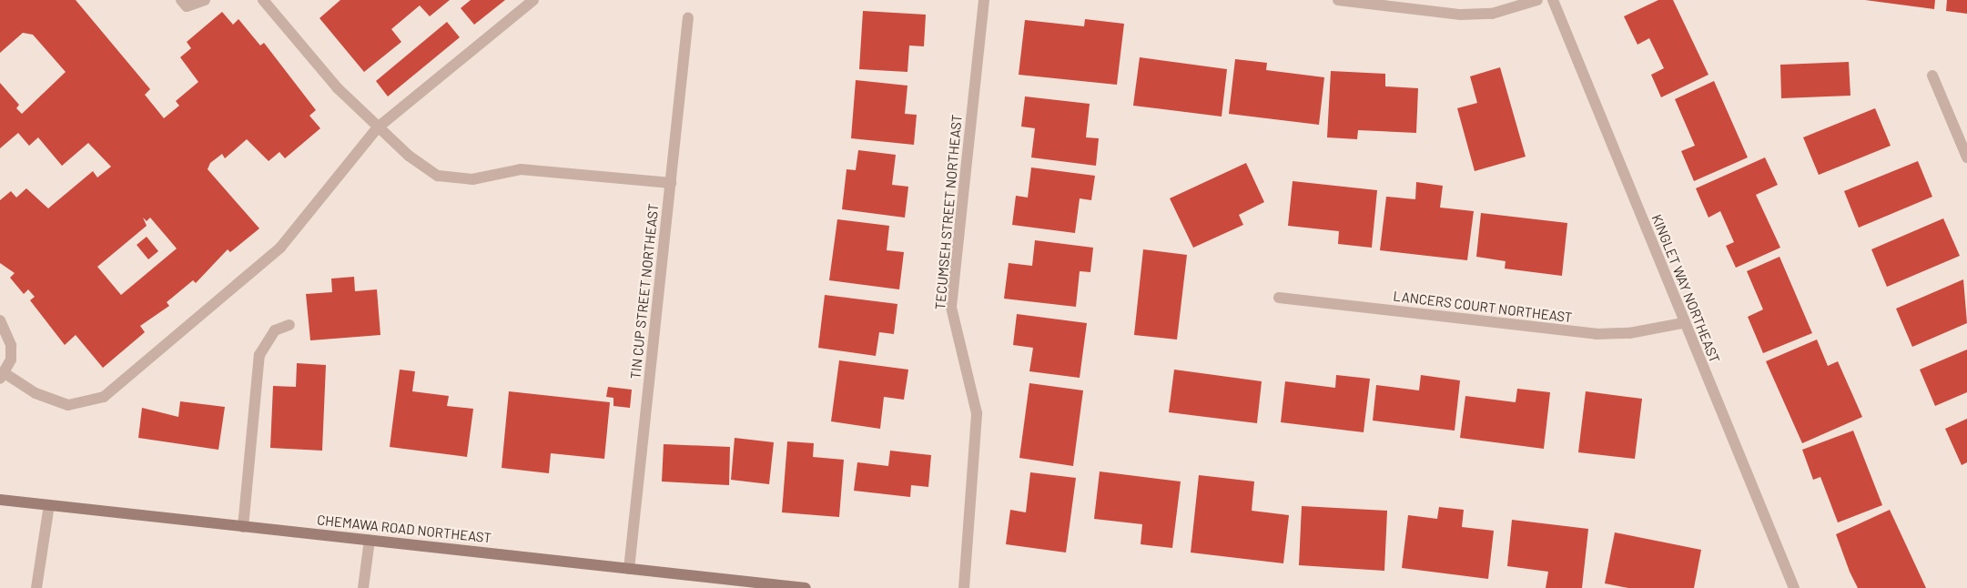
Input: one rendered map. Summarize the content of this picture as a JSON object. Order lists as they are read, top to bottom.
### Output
{
  "streets": {
    "main road": ["CHEMAWA ROAD NORTHEAST"],
    "street": [
      "TECUMSEH STREET NORTHEAST",
      "KINGLET WAY NORTHEAST",
      "TIN CUP STREET NORTHEAST",
      "LANCERS COURT NORTHEAST"
    ]
  },
  "crossings": [
    ["KINGLET WAY NORTHEAST", "LANCERS COURT NORTHEAST"],
    ["TIN CUP STREET NORTHEAST", "CHEMAWA ROAD NORTHEAST"]
  ]
}
